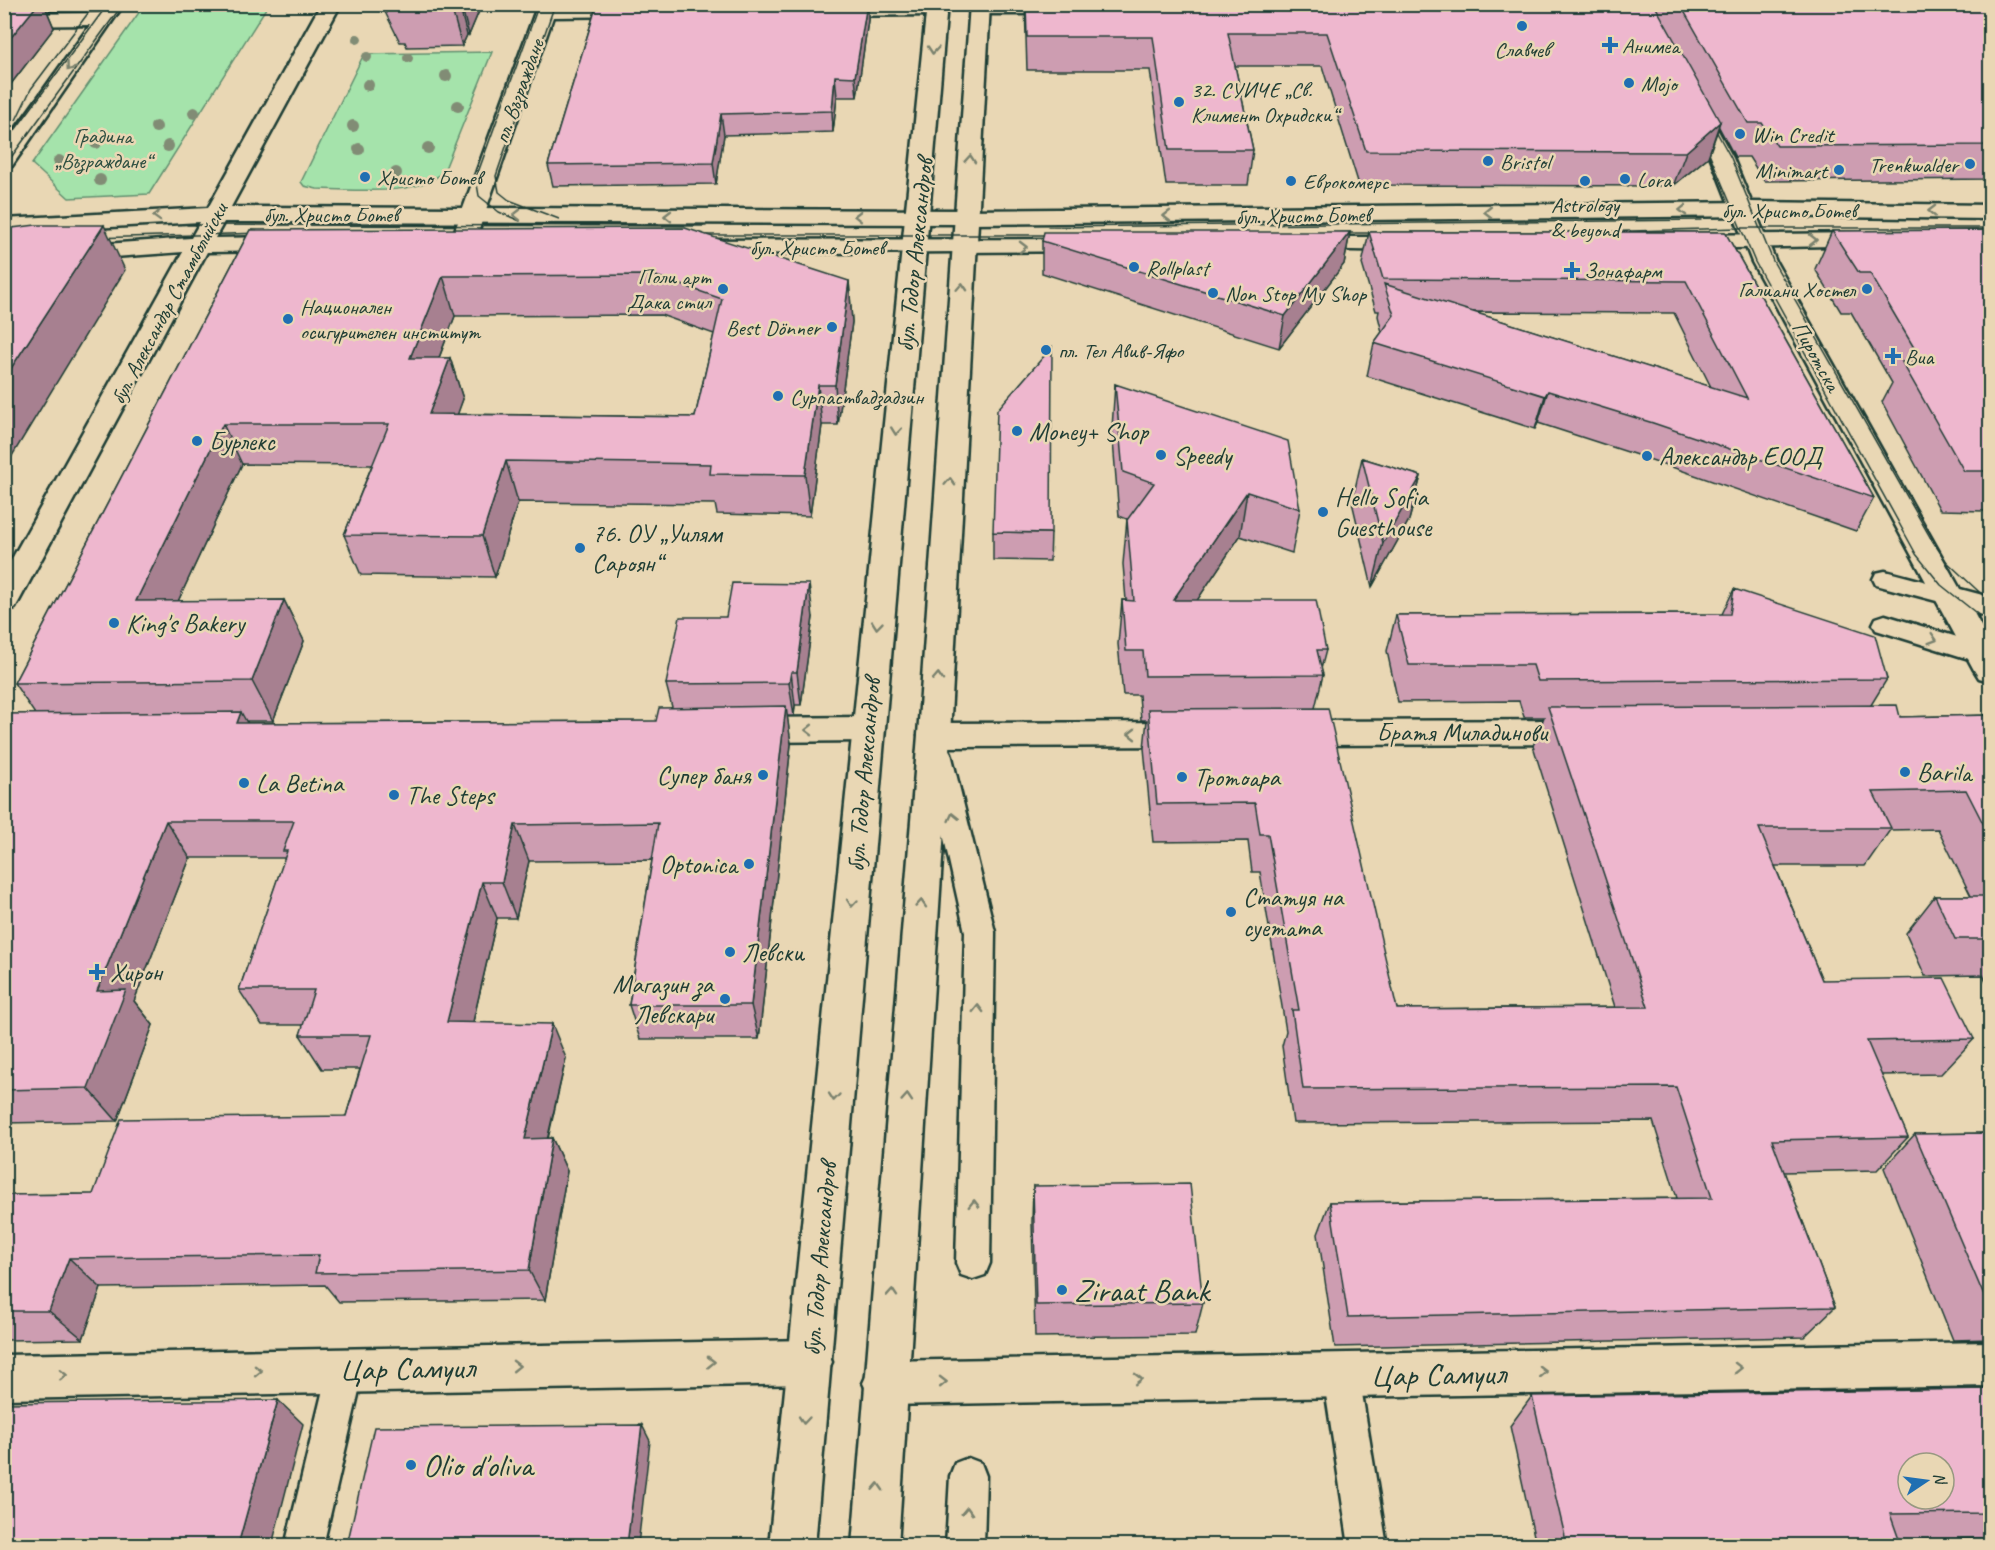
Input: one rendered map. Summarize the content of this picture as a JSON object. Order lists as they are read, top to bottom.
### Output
{
  "streets": {
    "main road": [
      "пл. Възраждане",
      "бул. Христо Ботев",
      "бул. Тодор Александров",
      "бул. Александър Стамболийски",
      "Пиротска",
      "Братя Миладинови",
      "Цар Самуил"
    ]
  },
  "crossings": [
    ["пл. Възраждане", "бул. Христо Ботев"],
    ["бул. Христо Ботев", "бул. Тодор Александров"],
    ["бул. Христо Ботев", "бул. Александър Стамболийски"],
    ["бул. Христо Ботев", "Пиротска"],
    ["бул. Тодор Александров", "Цар Самуил"]
  ],
  "one_way": ["Цар Самуил"],
  "parks": ["Градина „Възраждане“"],
  "places": {
    "other": [
      "Славчев",
      "Mojo",
      "32. СУИЧЕ „Св. Климент Охридски“",
      "Win Credit",
      "Bristol",
      "Trenkwalder",
      "Minimart",
      "Христо Ботев",
      "Lora",
      "Еврокомерс",
      "Astrology & beyond",
      "Rollplast",
      "Поли арт Дака стил",
      "Галиани Хостел",
      "Non Stop My Shop",
      "Национален осигурителен институт",
      "Best Dönner",
      "пл. Тел Авив-Яфо",
      "Сурпаствадзадзин",
      "Money+ Shop",
      "Бурлекс",
      "Speedy",
      "Александър ЕООД",
      "Hello Sofia Guesthouse",
      "76. ОУ „Уилям Сароян“",
      "King's Bakery",
      "Barila",
      "Супер баня",
      "Тротоара",
      "La Betina",
      "The Steps",
      "Optonica",
      "Статуя на суетата",
      "Левски",
      "Магазин за Левскари",
      "Ziraat Bank",
      "Olio d'oliva"
    ],
    "health": [
      "Анимеа",
      "Зонафарм",
      "Виа",
      "Хирон"
    ]
  },
  "north": "right"
}
